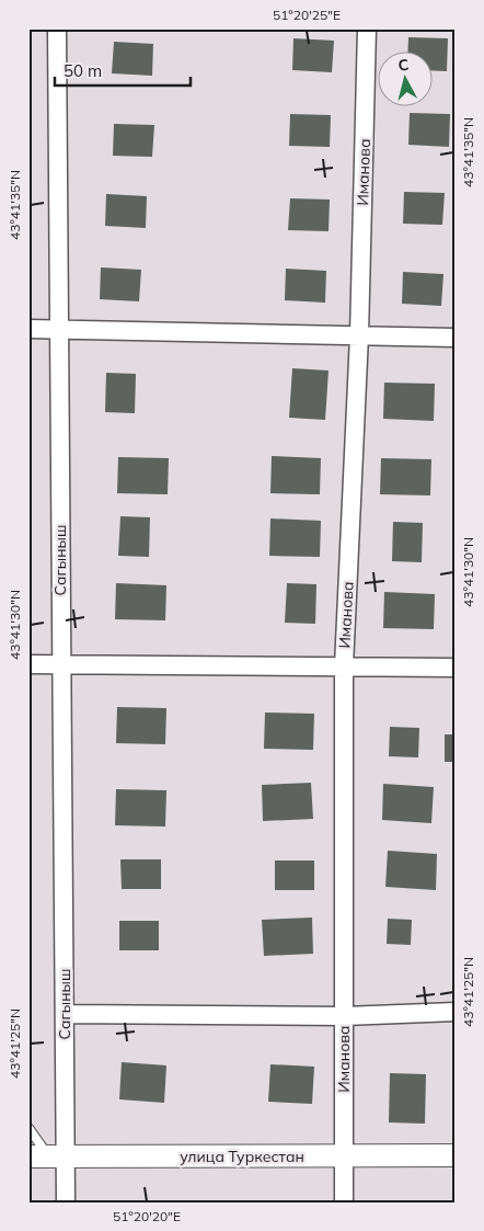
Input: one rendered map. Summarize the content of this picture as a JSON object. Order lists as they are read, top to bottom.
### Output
{
  "streets": {
    "street": ["Иманова", "Сагыныш", "улица Туркестан"]
  },
  "crossings": [
    ["Иманова", "улица Туркестан"],
    ["Сагыныш", "улица Туркестан"]
  ],
  "scale_bar": "50 m",
  "north": "top",
  "coordinates": [
    "51°20'25\"E",
    "43°41'35\"N",
    "43°41'30\"N",
    "43°41'25\"N",
    "51°20'20\"E"
  ]
}
